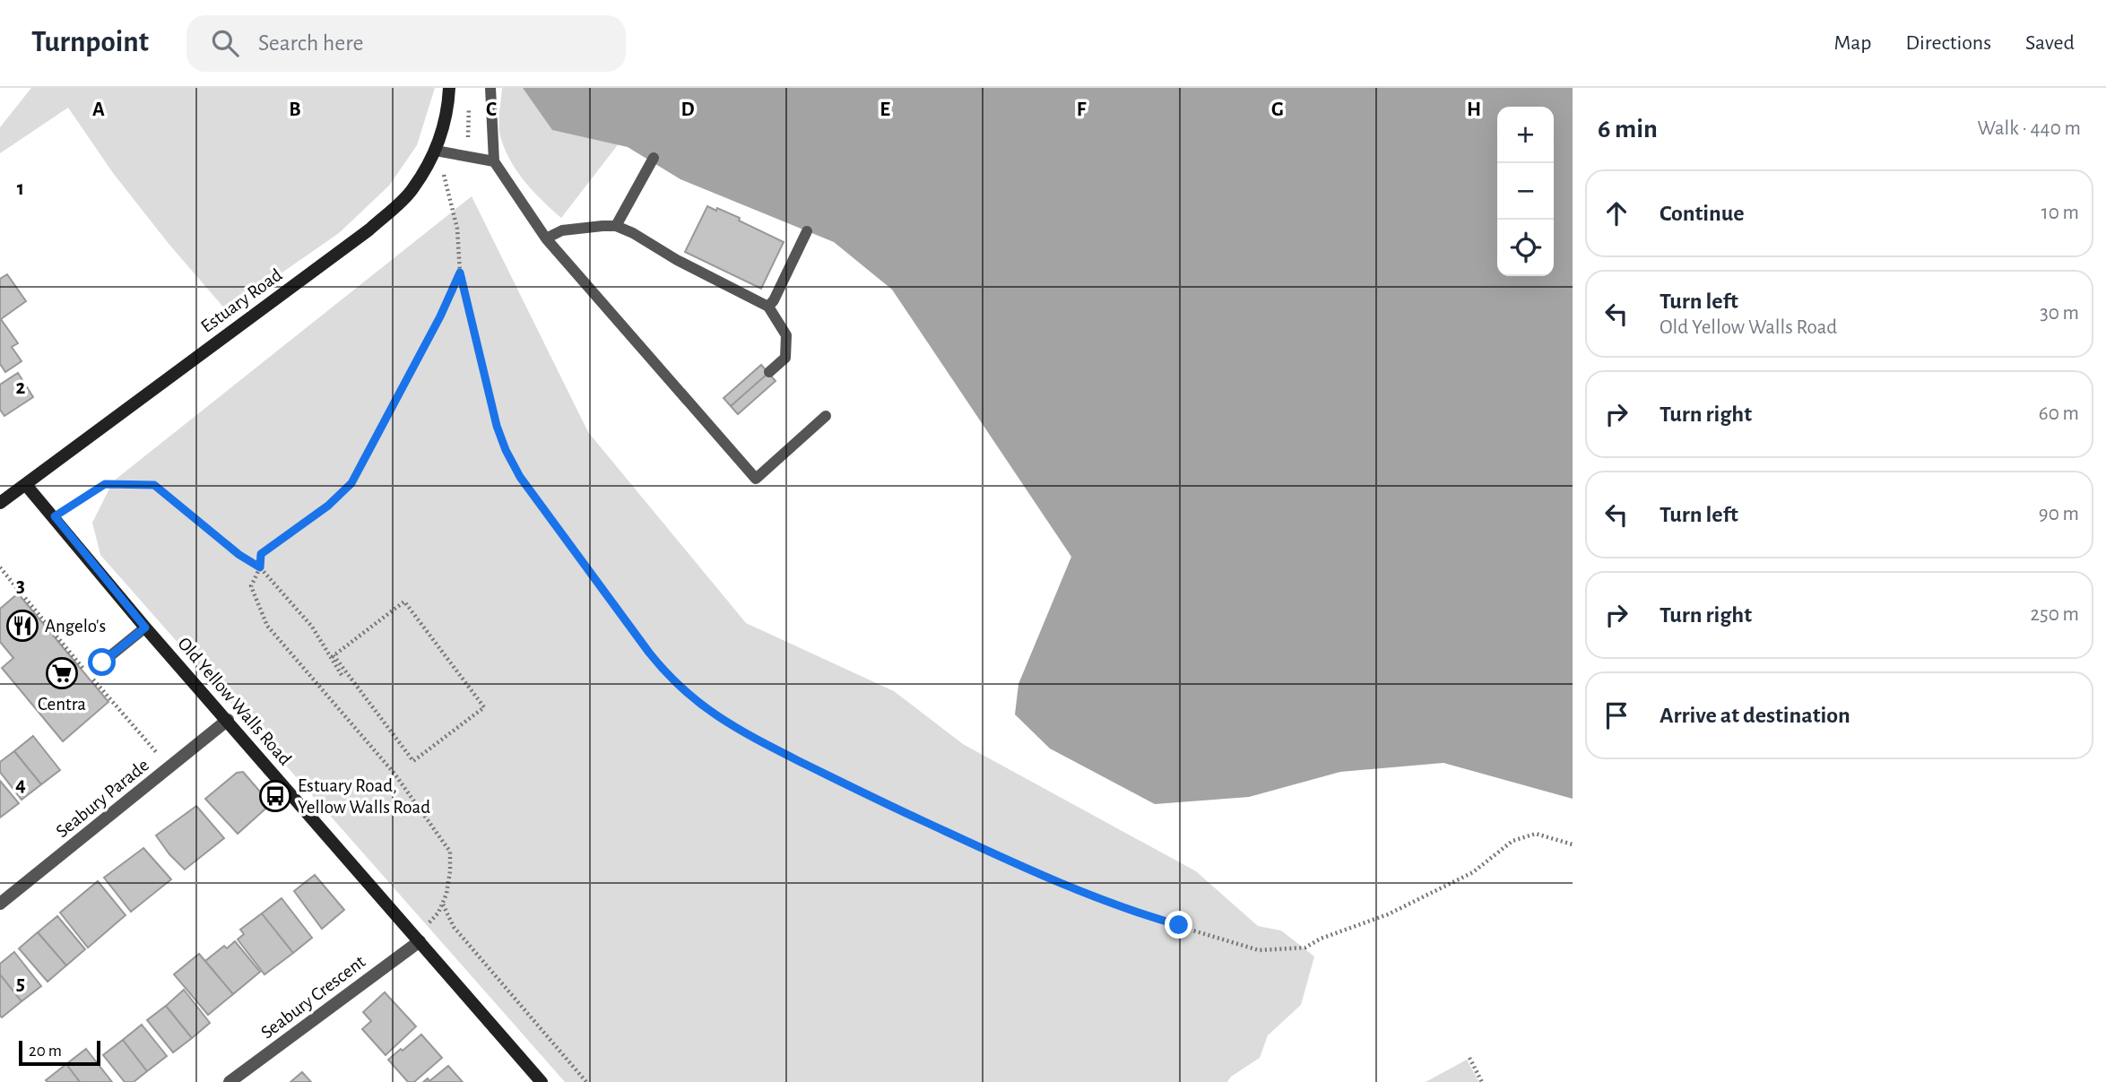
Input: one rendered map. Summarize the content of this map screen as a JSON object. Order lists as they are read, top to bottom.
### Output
{
  "streets": {
    "street": [
      "Estuary Road",
      "Old Yellow Walls Road",
      "Seabury Parade",
      "Seabury Crescent"
    ]
  },
  "crossings": [
    ["Estuary Road", "Old Yellow Walls Road"],
    ["Old Yellow Walls Road", "Seabury Parade"],
    ["Old Yellow Walls Road", "Seabury Crescent"]
  ],
  "places": {
    "restaurant": ["Angelo's"],
    "supermarket": ["Centra"],
    "bus stop": ["Estuary Road, Yellow Walls Road"]
  },
  "scale_bar": "20 m",
  "page": {
    "header": "Turnpoint",
    "search": "Search here",
    "nav": ["Map", "Directions", "Saved"],
    "heading": ["6 min", "Walk · 440 m"],
    "map_buttons": ["+", "−"],
    "list": [
      ["Continue", "10 m"],
      ["Turn left", "Old Yellow Walls Road", "30 m"],
      ["Turn right", "60 m"],
      ["Turn left", "90 m"],
      ["Turn right", "250 m"],
      "Arrive at destination"
    ],
    "scale": "20 m"
  },
  "grid": {
    "columns": [
      "A",
      "B",
      "C",
      "D",
      "E",
      "F",
      "G",
      "H"
    ],
    "rows": [
      "1",
      "2",
      "3",
      "4",
      "5"
    ]
  }
}
